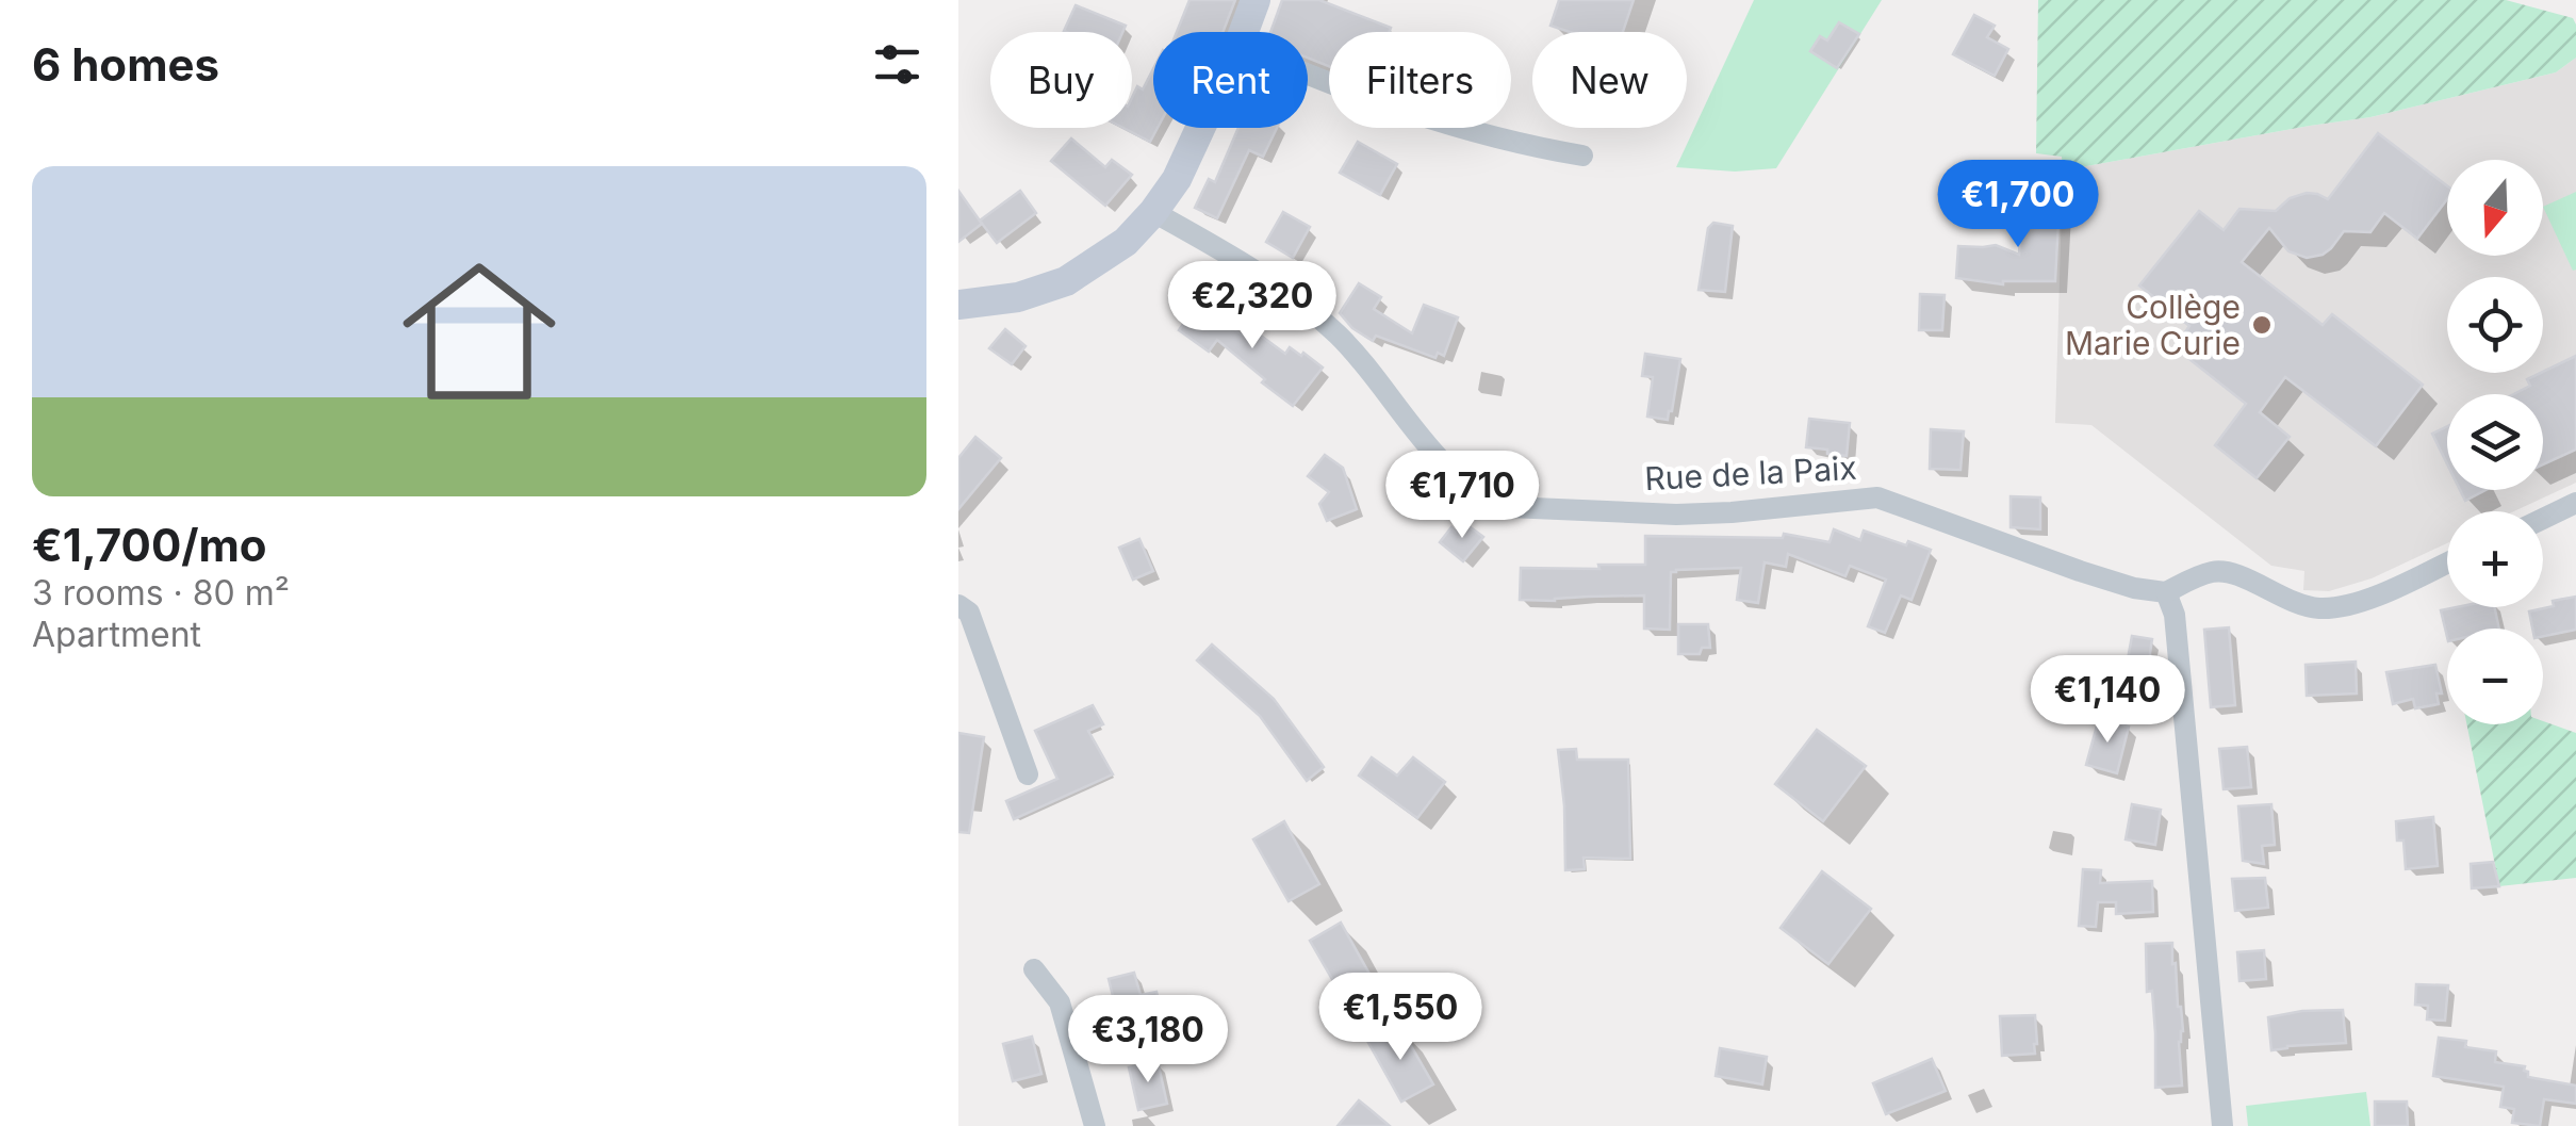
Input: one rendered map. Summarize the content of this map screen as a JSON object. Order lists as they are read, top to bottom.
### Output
{
  "streets": {
    "street": ["Rue de la Paix"]
  },
  "places": ["Collège Marie Curie"],
  "north": "bottom",
  "page": {
    "heading": "6 homes",
    "chip": [
      "Buy",
      "Rent",
      "Filters",
      "New"
    ],
    "list": [
      {
        "name": "€1,700/mo",
        "note": "3 rooms · 80 m² · Apartment"
      }
    ],
    "map_buttons": ["+", "−"],
    "price": [
      "€1,700",
      "€2,320",
      "€1,710",
      "€1,140",
      "€1,550",
      "€3,180"
    ]
  }
}
